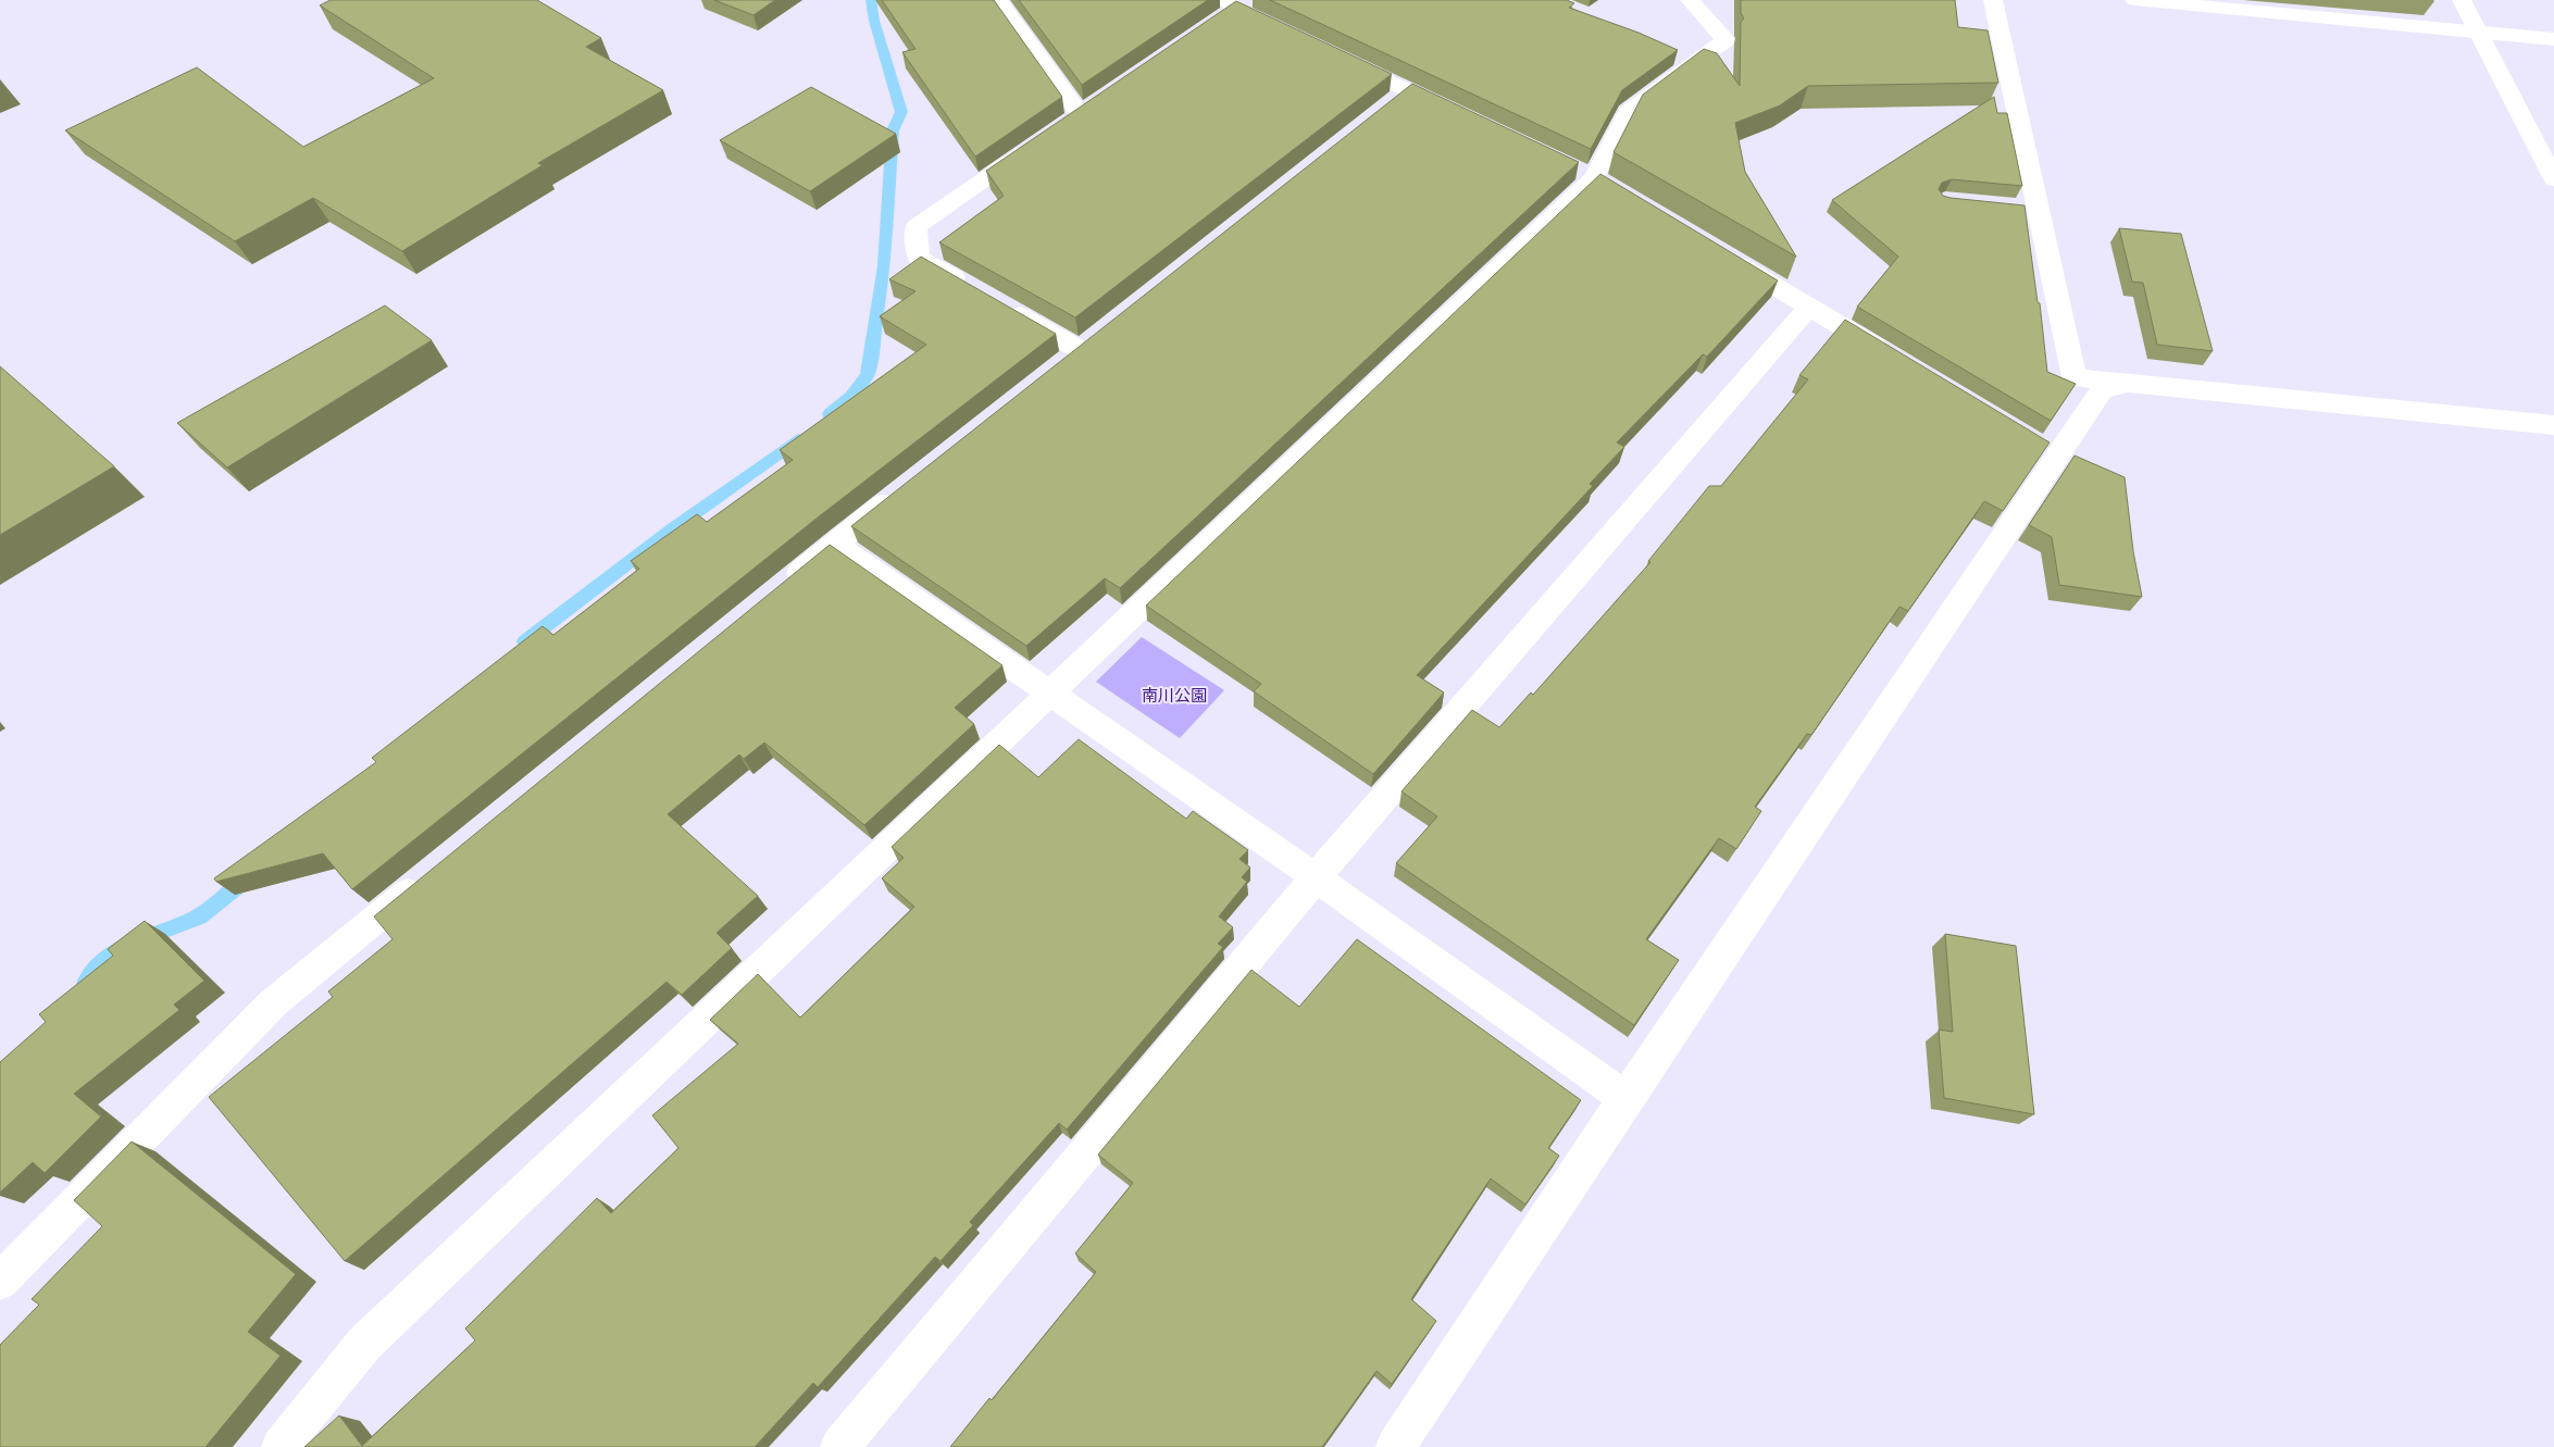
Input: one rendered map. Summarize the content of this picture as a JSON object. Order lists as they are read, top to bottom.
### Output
{
  "parks": ["南川公園"]
}
